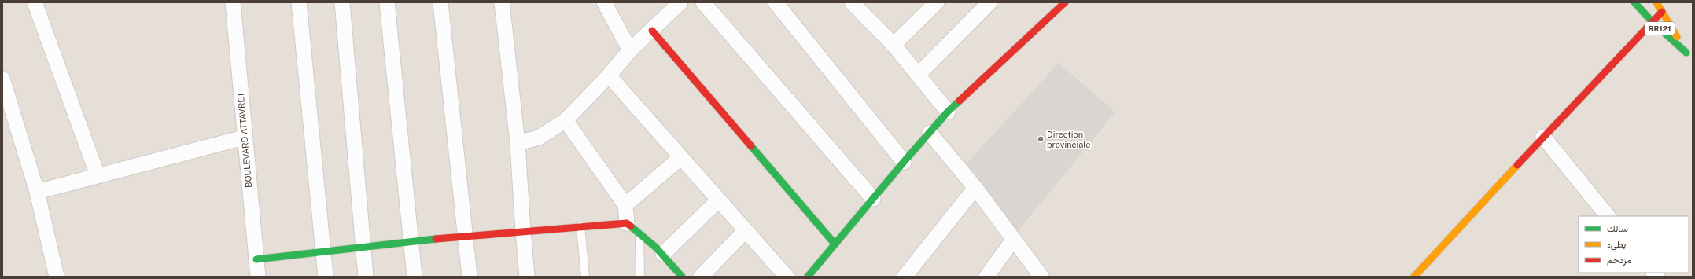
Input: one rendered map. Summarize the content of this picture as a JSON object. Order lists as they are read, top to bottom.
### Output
{
  "streets": {
    "street": ["RR121", "BOULEVARD ATTAVRET"]
  },
  "places": ["Direction provinciale"],
  "legend": ["سالك", "بطيء", "مزدحم"]
}
